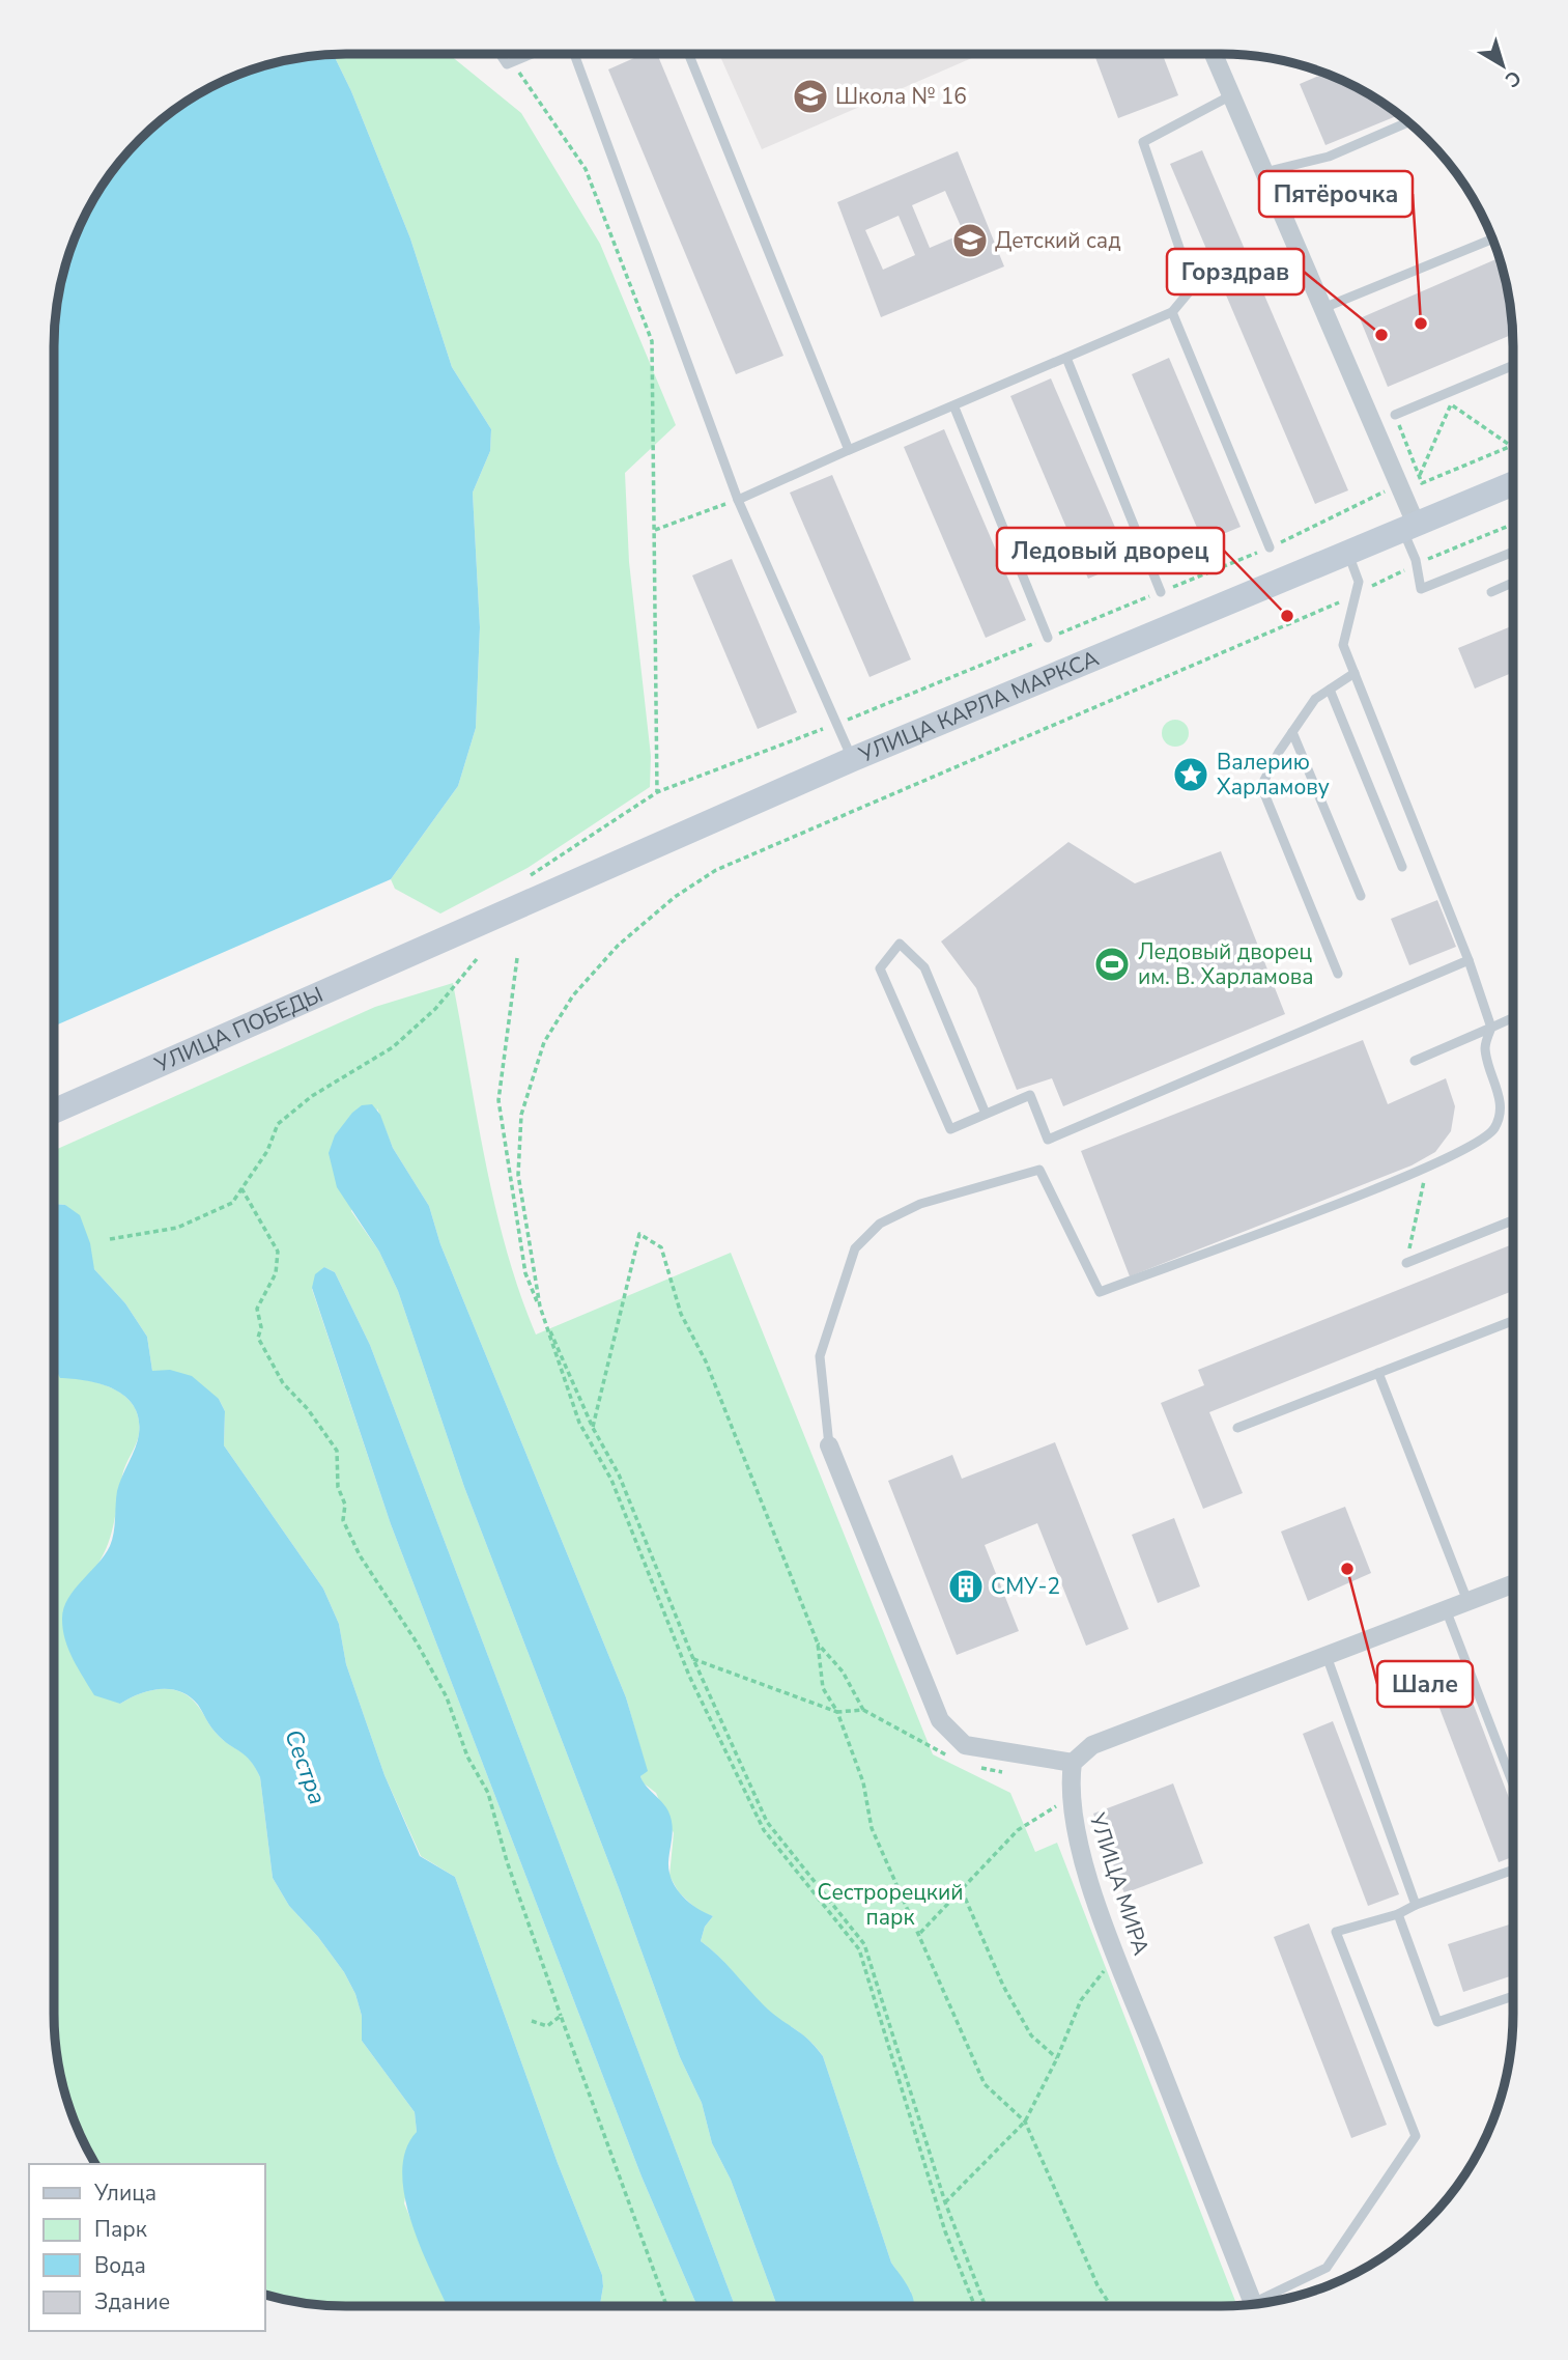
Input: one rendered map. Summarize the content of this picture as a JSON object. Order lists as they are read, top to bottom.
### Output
{
  "streets": {
    "street": ["УЛИЦА КАРЛА МАРКСА", "УЛИЦА ПОБЕДЫ", "УЛИЦА МИРА"]
  },
  "crossings": [
    ["УЛИЦА КАРЛА МАРКСА", "УЛИЦА ПОБЕДЫ"]
  ],
  "water": ["Сестра"],
  "parks": ["Сестрорецкий парк"],
  "places": {
    "school or university": ["Школа № 16", "Детский сад"],
    "other": [
      "Пятёрочка",
      "Горздрав",
      "Ледовый дворец",
      "Шале"
    ],
    "place": ["Валерию Харламову"],
    "sports": ["Ледовый дворец им. В. Харламова"],
    "building": ["СМУ-2"]
  },
  "legend": [
    "Улица",
    "Парк",
    "Вода",
    "Здание"
  ],
  "north": "bottom right"
}
